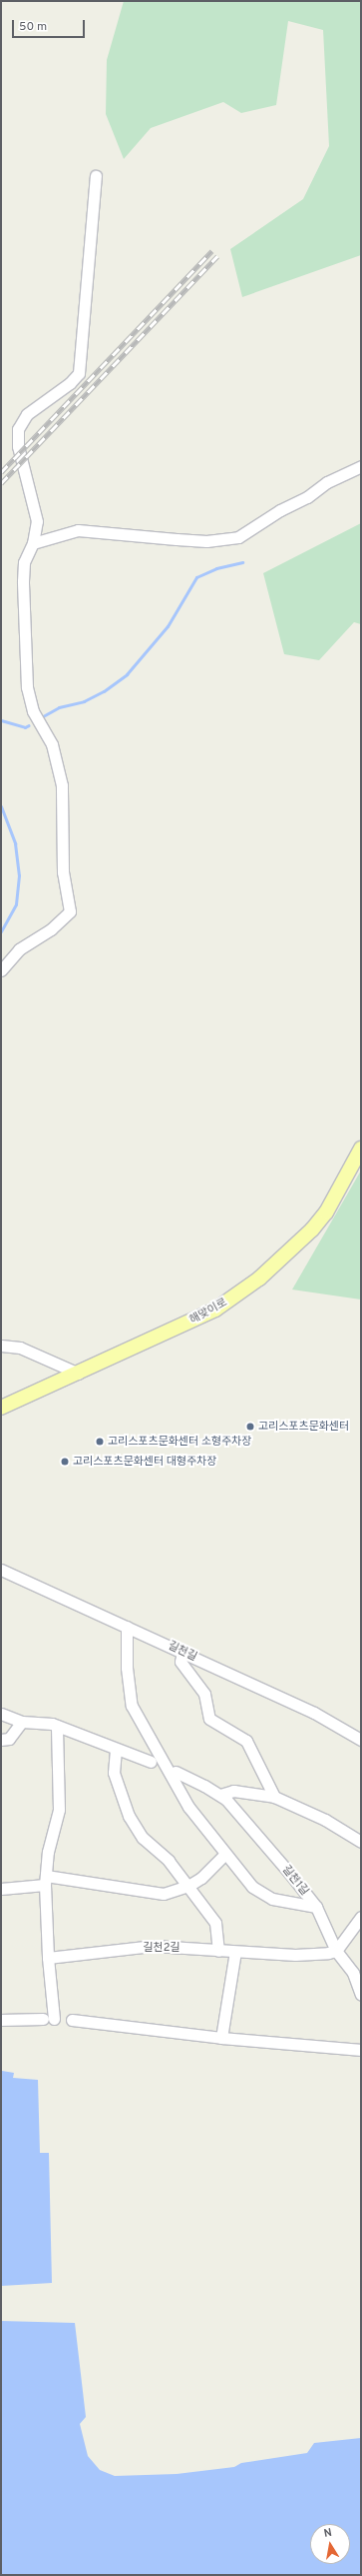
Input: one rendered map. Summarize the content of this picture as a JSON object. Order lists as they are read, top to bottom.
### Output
{
  "streets": {
    "main road": ["해맞이로"],
    "street": ["길천길", "길천1길", "길천2길"]
  },
  "crossings": [
    ["길천1길", "길천2길"]
  ],
  "places": ["고리스포츠문화센터", "고리스포츠문화센터 소형주차장", "고리스포츠문화센터 대형주차장"],
  "scale_bar": "50 m",
  "north": "top"
}
